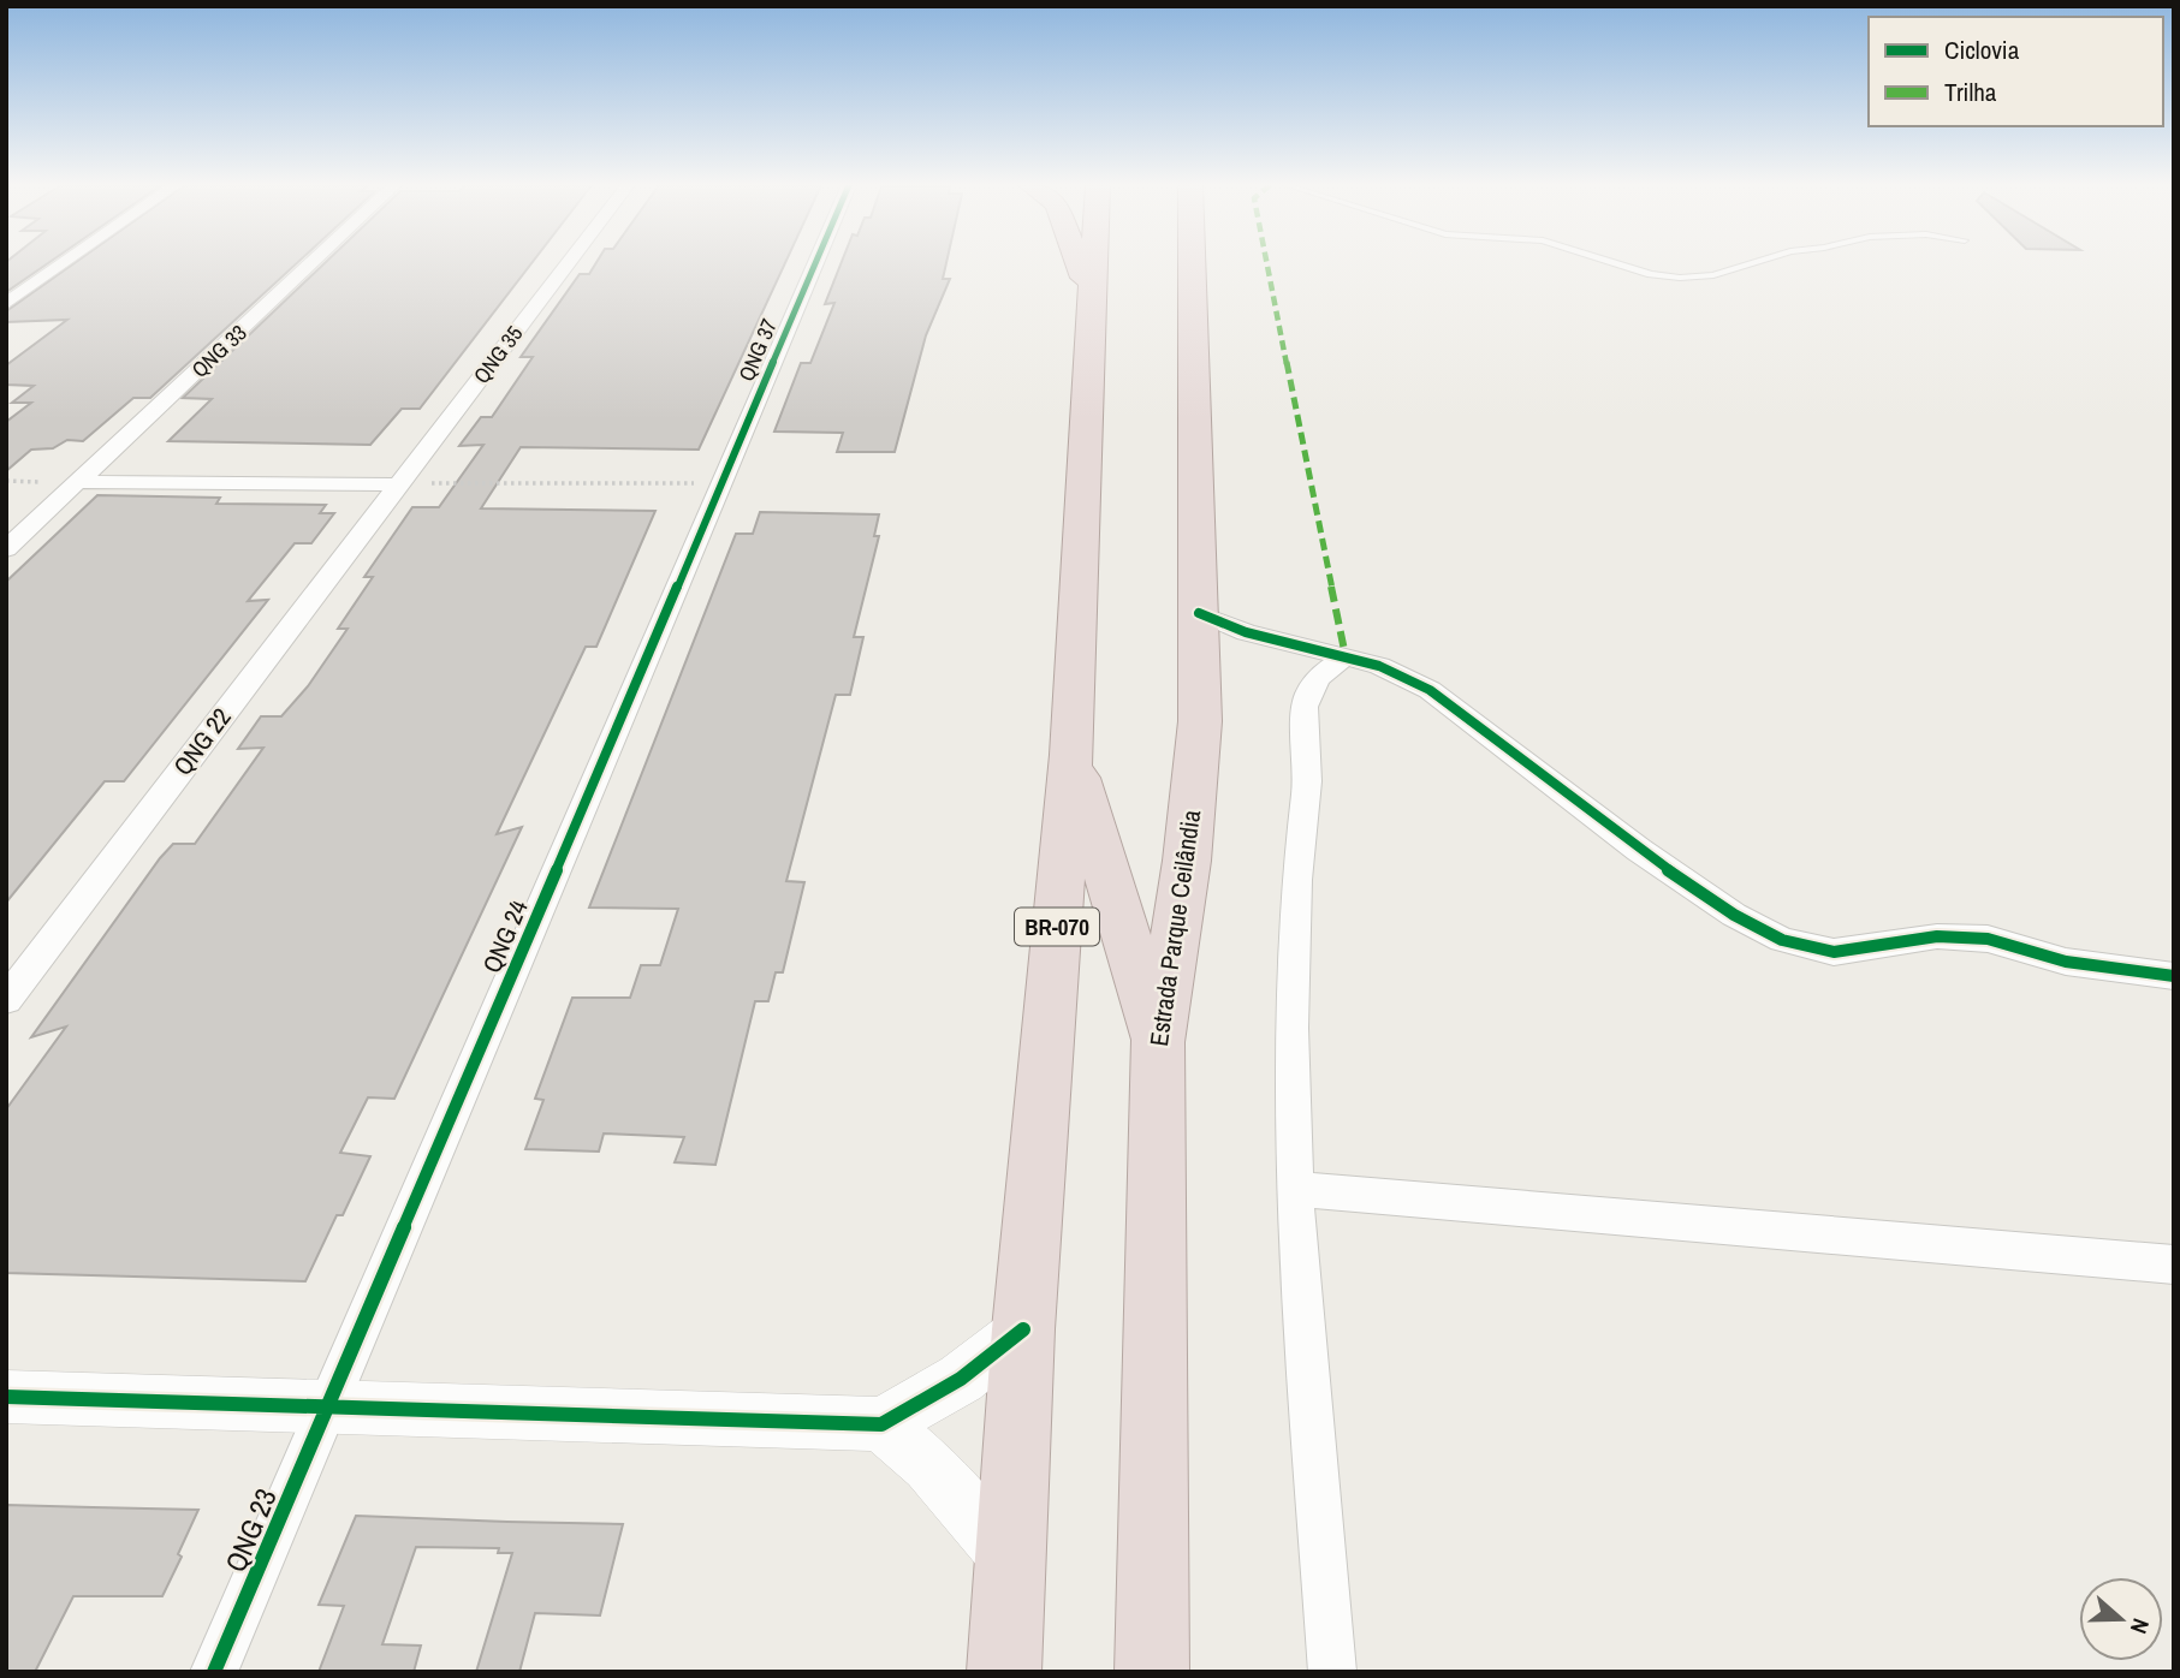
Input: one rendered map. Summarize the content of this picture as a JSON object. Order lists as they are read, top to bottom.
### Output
{
  "streets": {
    "highway": ["BR-070", "Estrada Parque Ceilândia"],
    "street": [
      "QNG 37",
      "QNG 33",
      "QNG 35",
      "QNG 22",
      "QNG 24",
      "QNG 23"
    ]
  },
  "crossings": [
    ["QNG 37", "QNG 24"],
    ["QNG 35", "QNG 22"],
    ["QNG 24", "QNG 23"]
  ],
  "legend": ["Ciclovia", "Trilha"],
  "north": "right"
}
